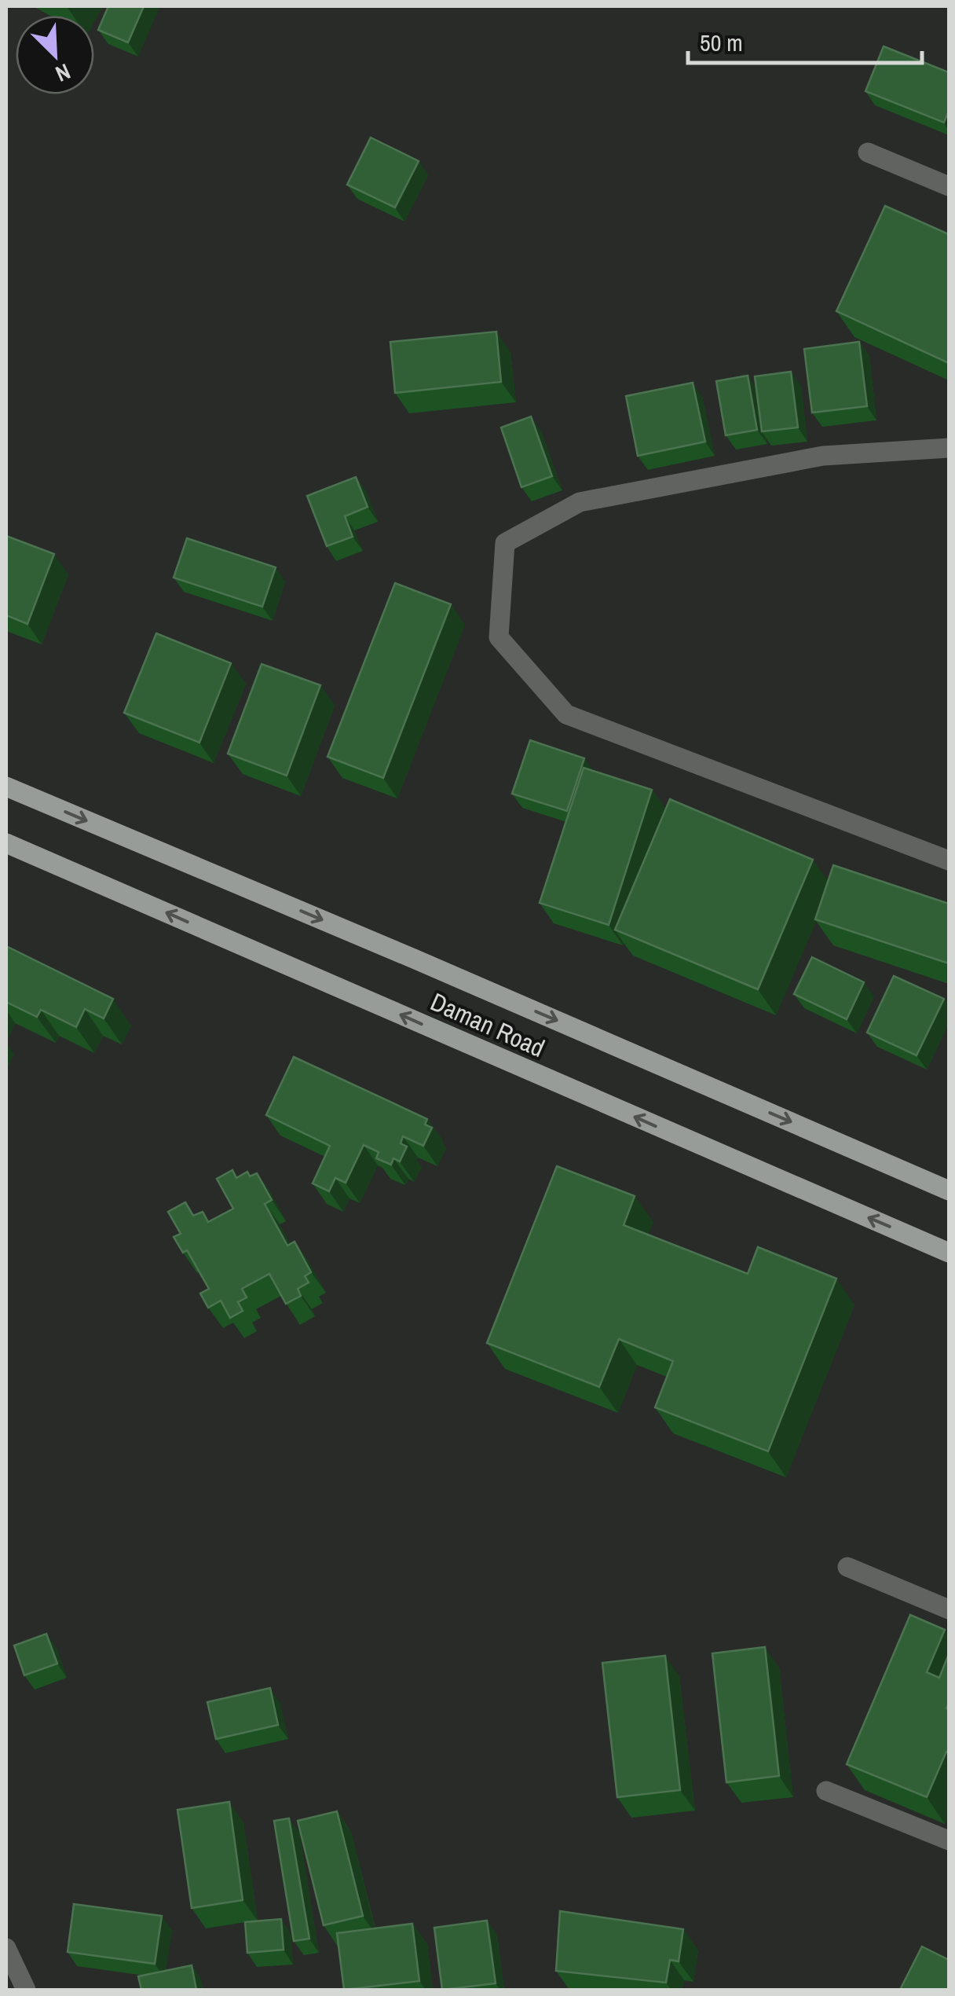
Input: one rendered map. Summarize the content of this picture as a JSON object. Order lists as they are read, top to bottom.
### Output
{
  "streets": {
    "main road": ["Daman Road"]
  },
  "scale_bar": "50 m",
  "north": "bottom right"
}
